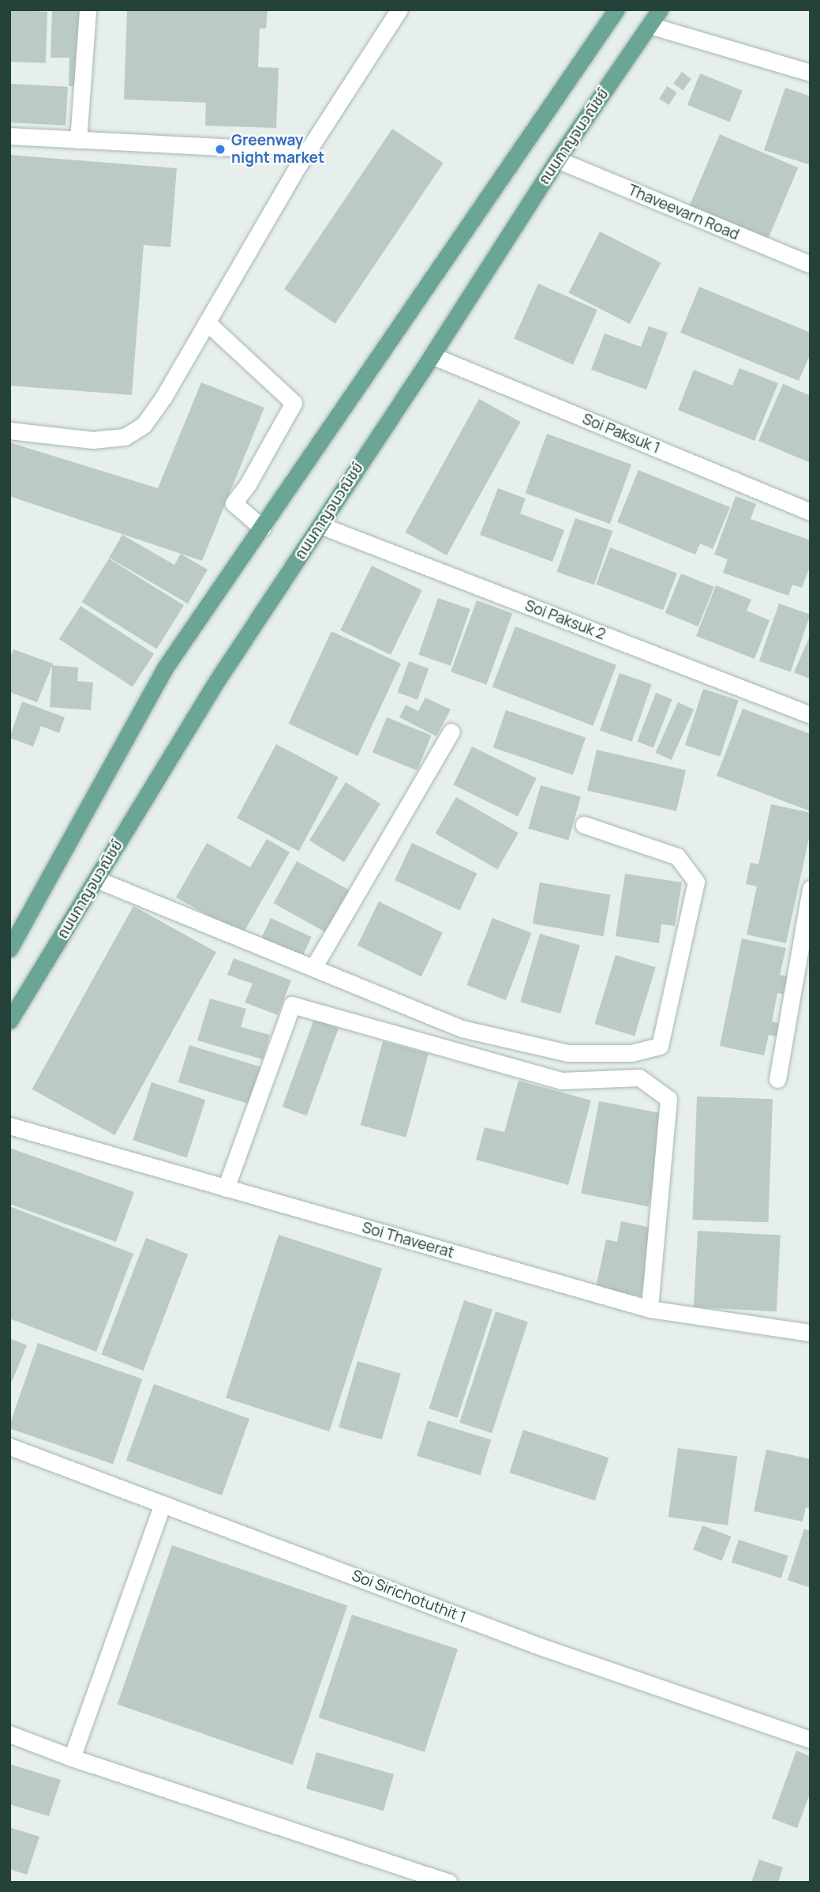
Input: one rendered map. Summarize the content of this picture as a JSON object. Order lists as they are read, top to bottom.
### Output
{
  "streets": {
    "main road": ["ถนนกาญจนวณิชย์"],
    "street": [
      "Thaveevarn Road",
      "Soi Paksuk 1",
      "Soi Paksuk 2",
      "Soi Thaveerat",
      "Soi Sirichotuthit 1"
    ]
  },
  "crossings": [
    ["ถนนกาญจนวณิชย์", "Thaveevarn Road"],
    ["ถนนกาญจนวณิชย์", "Soi Paksuk 1"],
    ["ถนนกาญจนวณิชย์", "Soi Paksuk 2"]
  ],
  "places": ["Greenway night market"]
}
